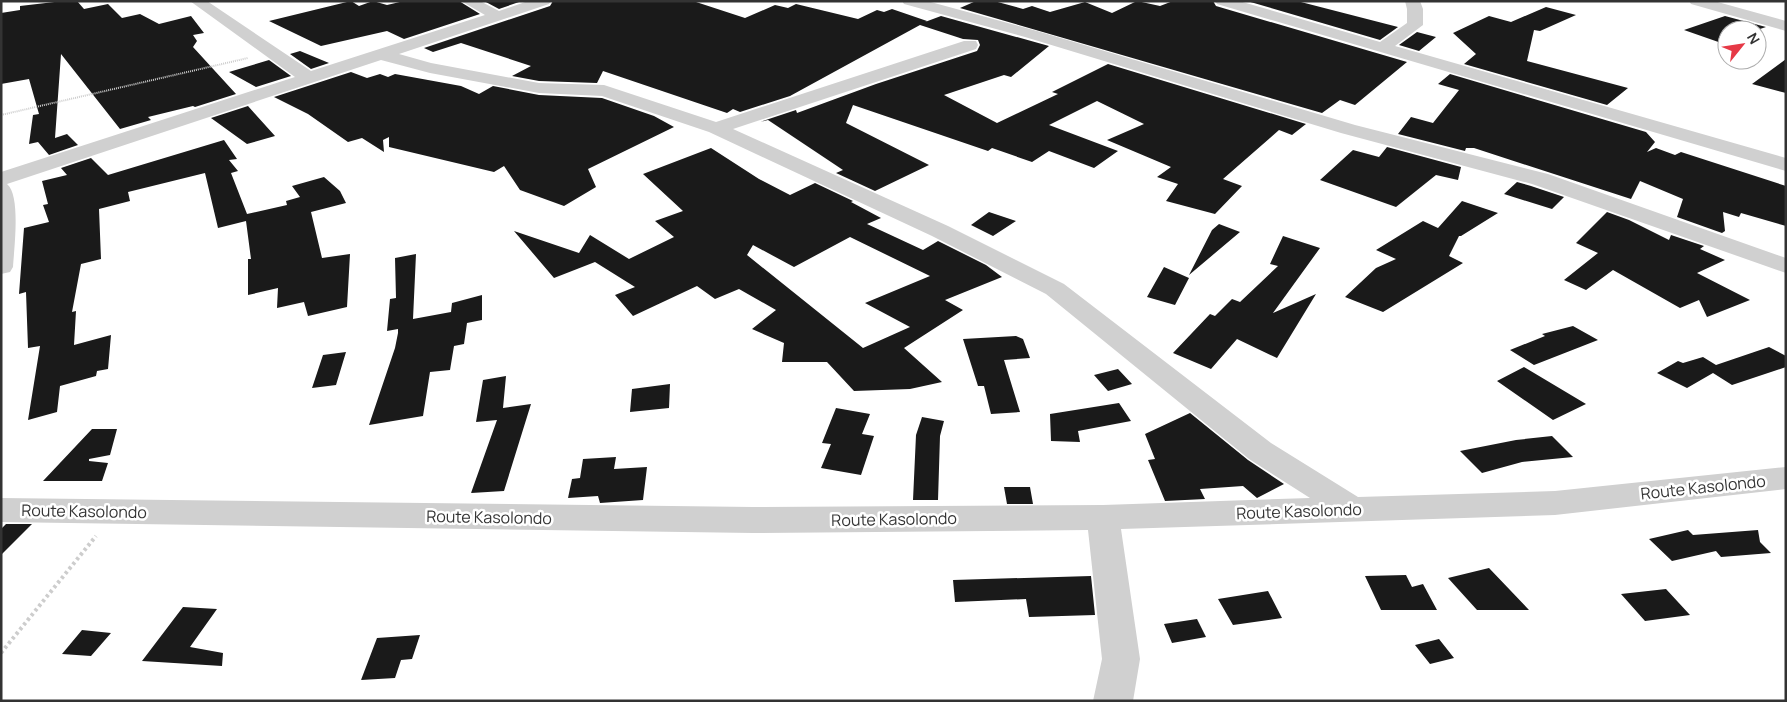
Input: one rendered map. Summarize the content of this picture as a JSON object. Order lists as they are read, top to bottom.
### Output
{
  "streets": {
    "street": ["Route Kasolondo"]
  },
  "north": "top right"
}
